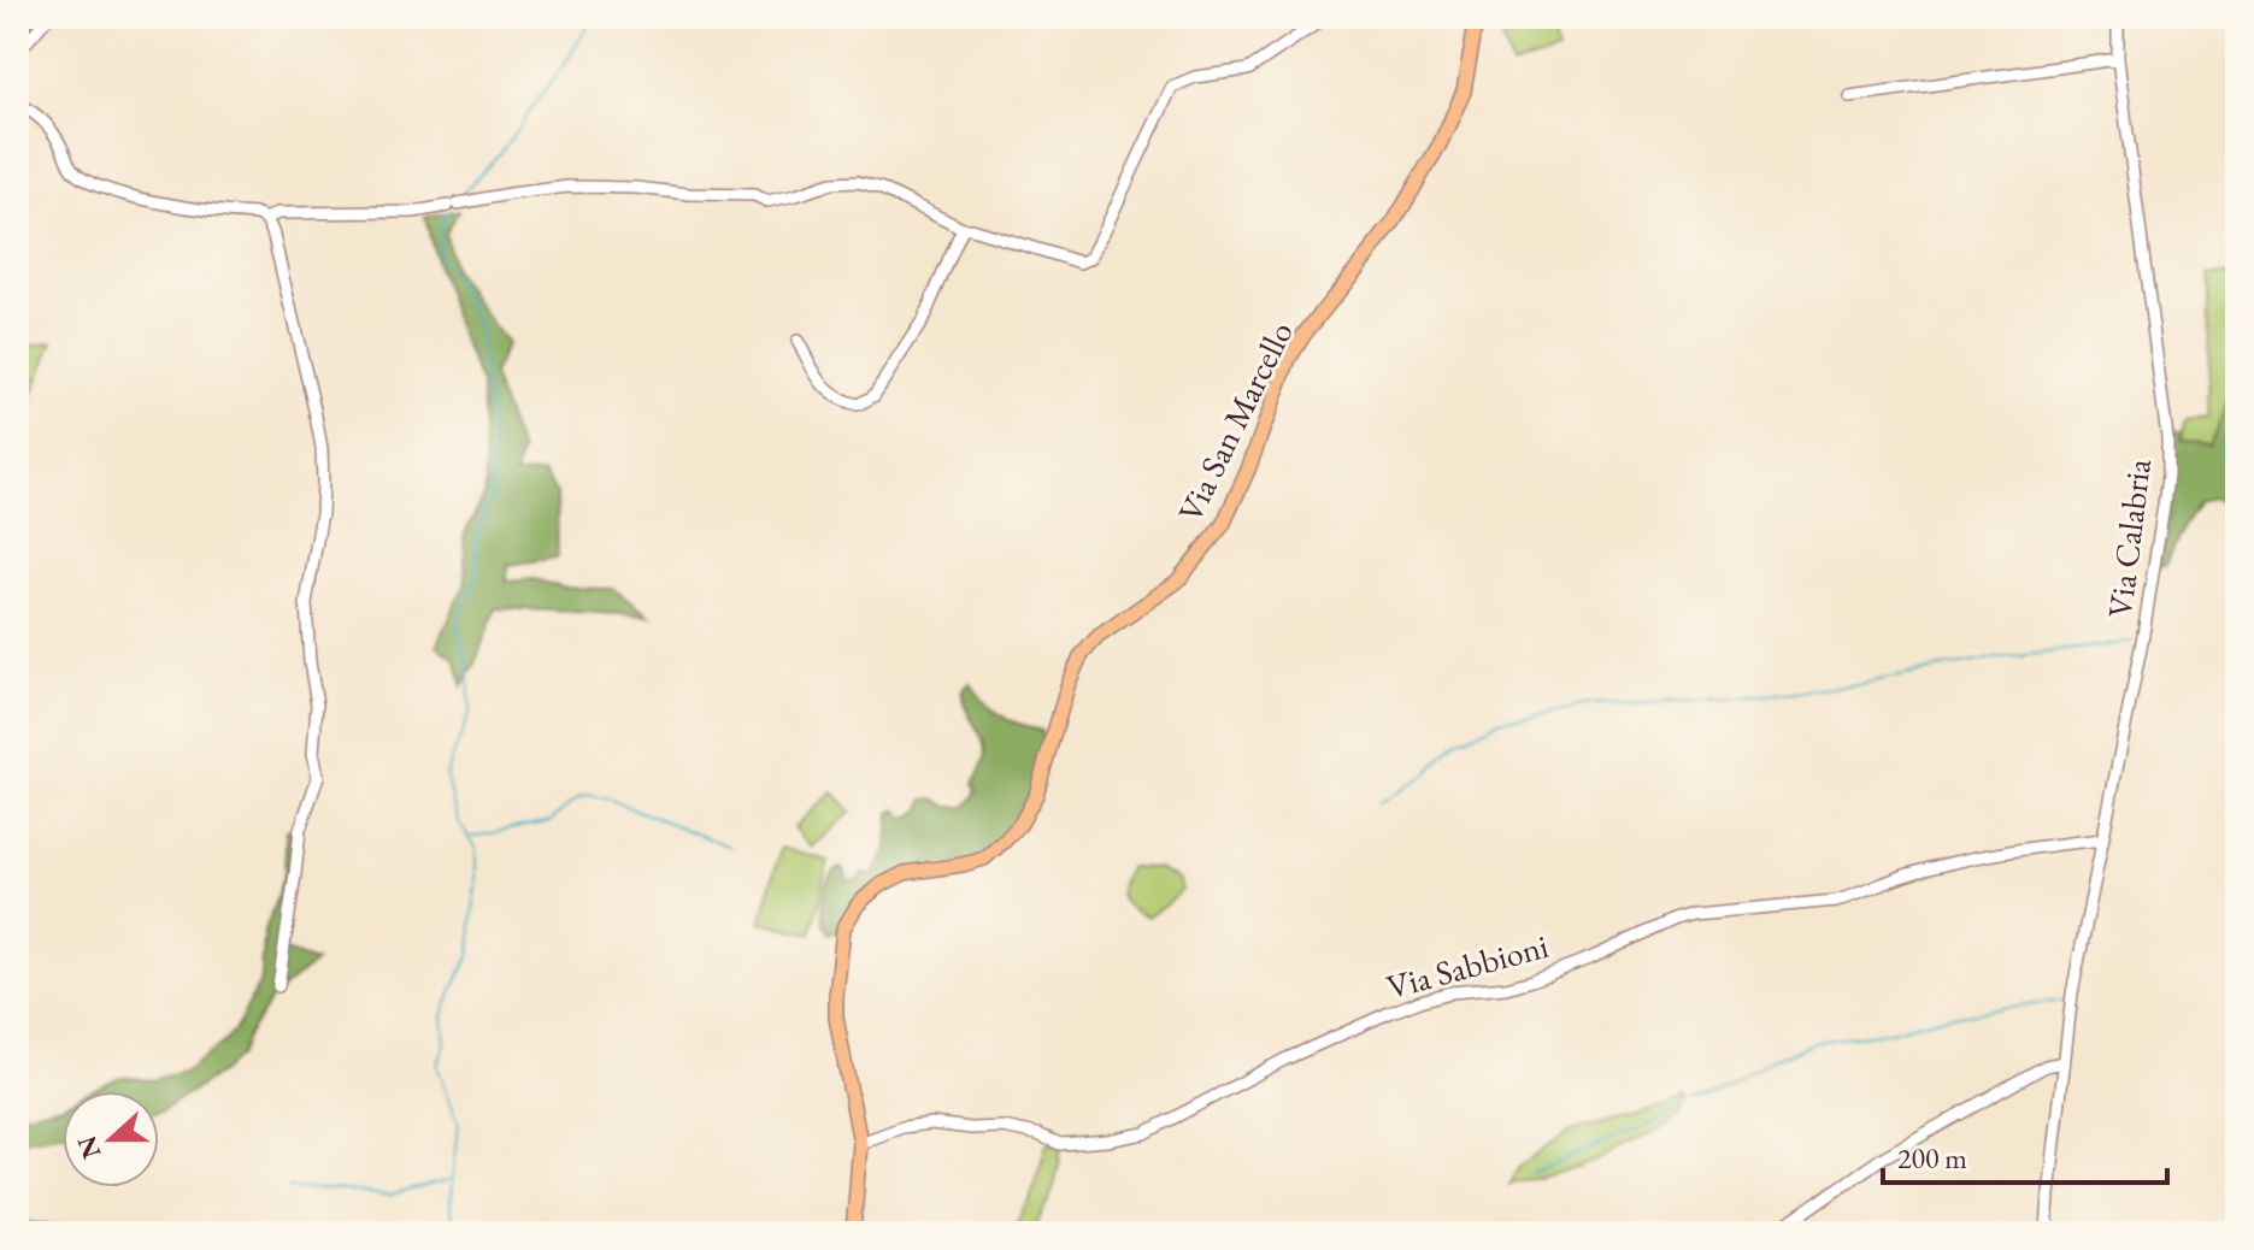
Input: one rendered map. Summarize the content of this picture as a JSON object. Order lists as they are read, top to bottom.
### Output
{
  "streets": {
    "main road": ["Via San Marcello"],
    "street": ["Via Calabria", "Via Sabbioni"]
  },
  "crossings": [
    ["Via San Marcello", "Via Sabbioni"],
    ["Via Calabria", "Via Sabbioni"]
  ],
  "scale_bar": "200 m",
  "north": "left"
}
